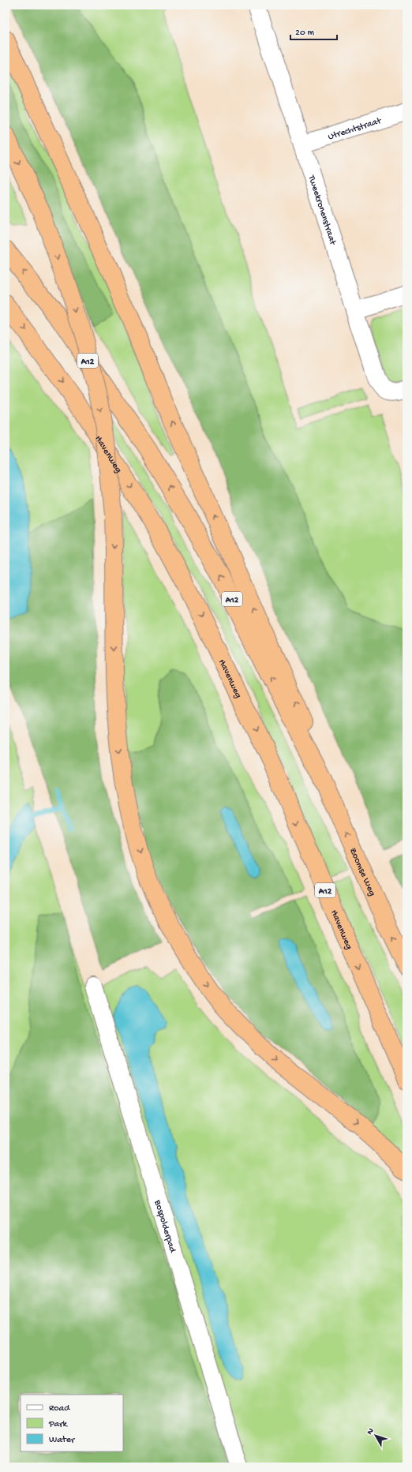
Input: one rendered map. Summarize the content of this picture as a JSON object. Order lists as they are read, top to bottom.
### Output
{
  "streets": {
    "highway": ["A12", "Havenweg", "Zoomse Weg"],
    "street": ["Utrechtstraat", "Tweekronenstraat", "Bospolderpad"]
  },
  "crossings": [
    ["Utrechtstraat", "Tweekronenstraat"],
    ["A12", "Zoomse Weg"]
  ],
  "one_way": ["Zoomse Weg"],
  "legend": ["Road", "Park", "Water"],
  "scale_bar": "20 m",
  "north": "top left"
}
